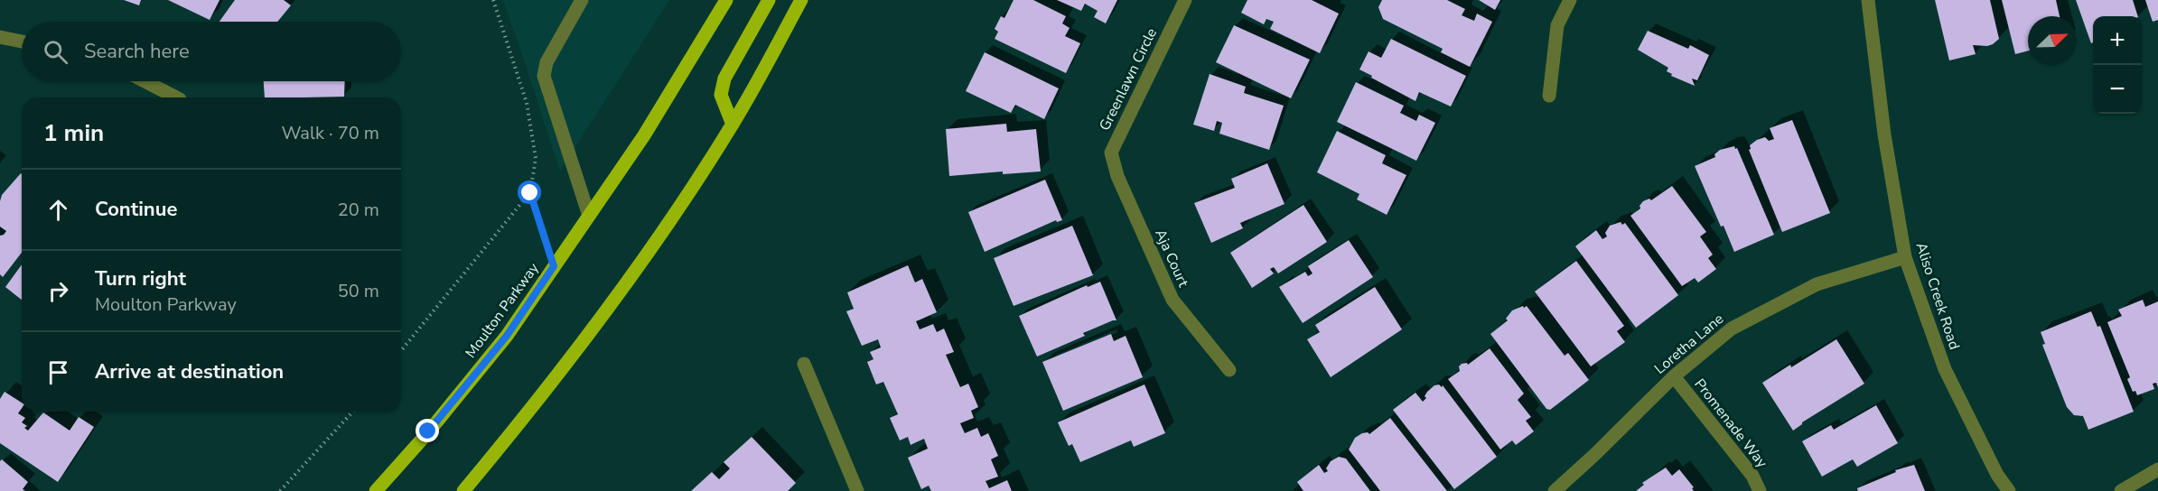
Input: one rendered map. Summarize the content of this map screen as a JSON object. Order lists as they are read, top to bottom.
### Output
{
  "streets": {
    "main road": ["Moulton Parkway"],
    "street": [
      "Greenlawn Circle",
      "Aja Court",
      "Aliso Creek Road",
      "Loretha Lane",
      "Promenade Way"
    ]
  },
  "crossings": [
    ["Greenlawn Circle", "Aja Court"],
    ["Aliso Creek Road", "Loretha Lane"],
    ["Loretha Lane", "Promenade Way"]
  ],
  "north": "top right",
  "page": {
    "map_buttons": ["+", "−"],
    "search": "Search here",
    "heading": ["1 min", "Walk · 70 m"],
    "list": [
      ["Continue", "20 m"],
      ["Turn right", "Moulton Parkway", "50 m"],
      "Arrive at destination"
    ]
  }
}
